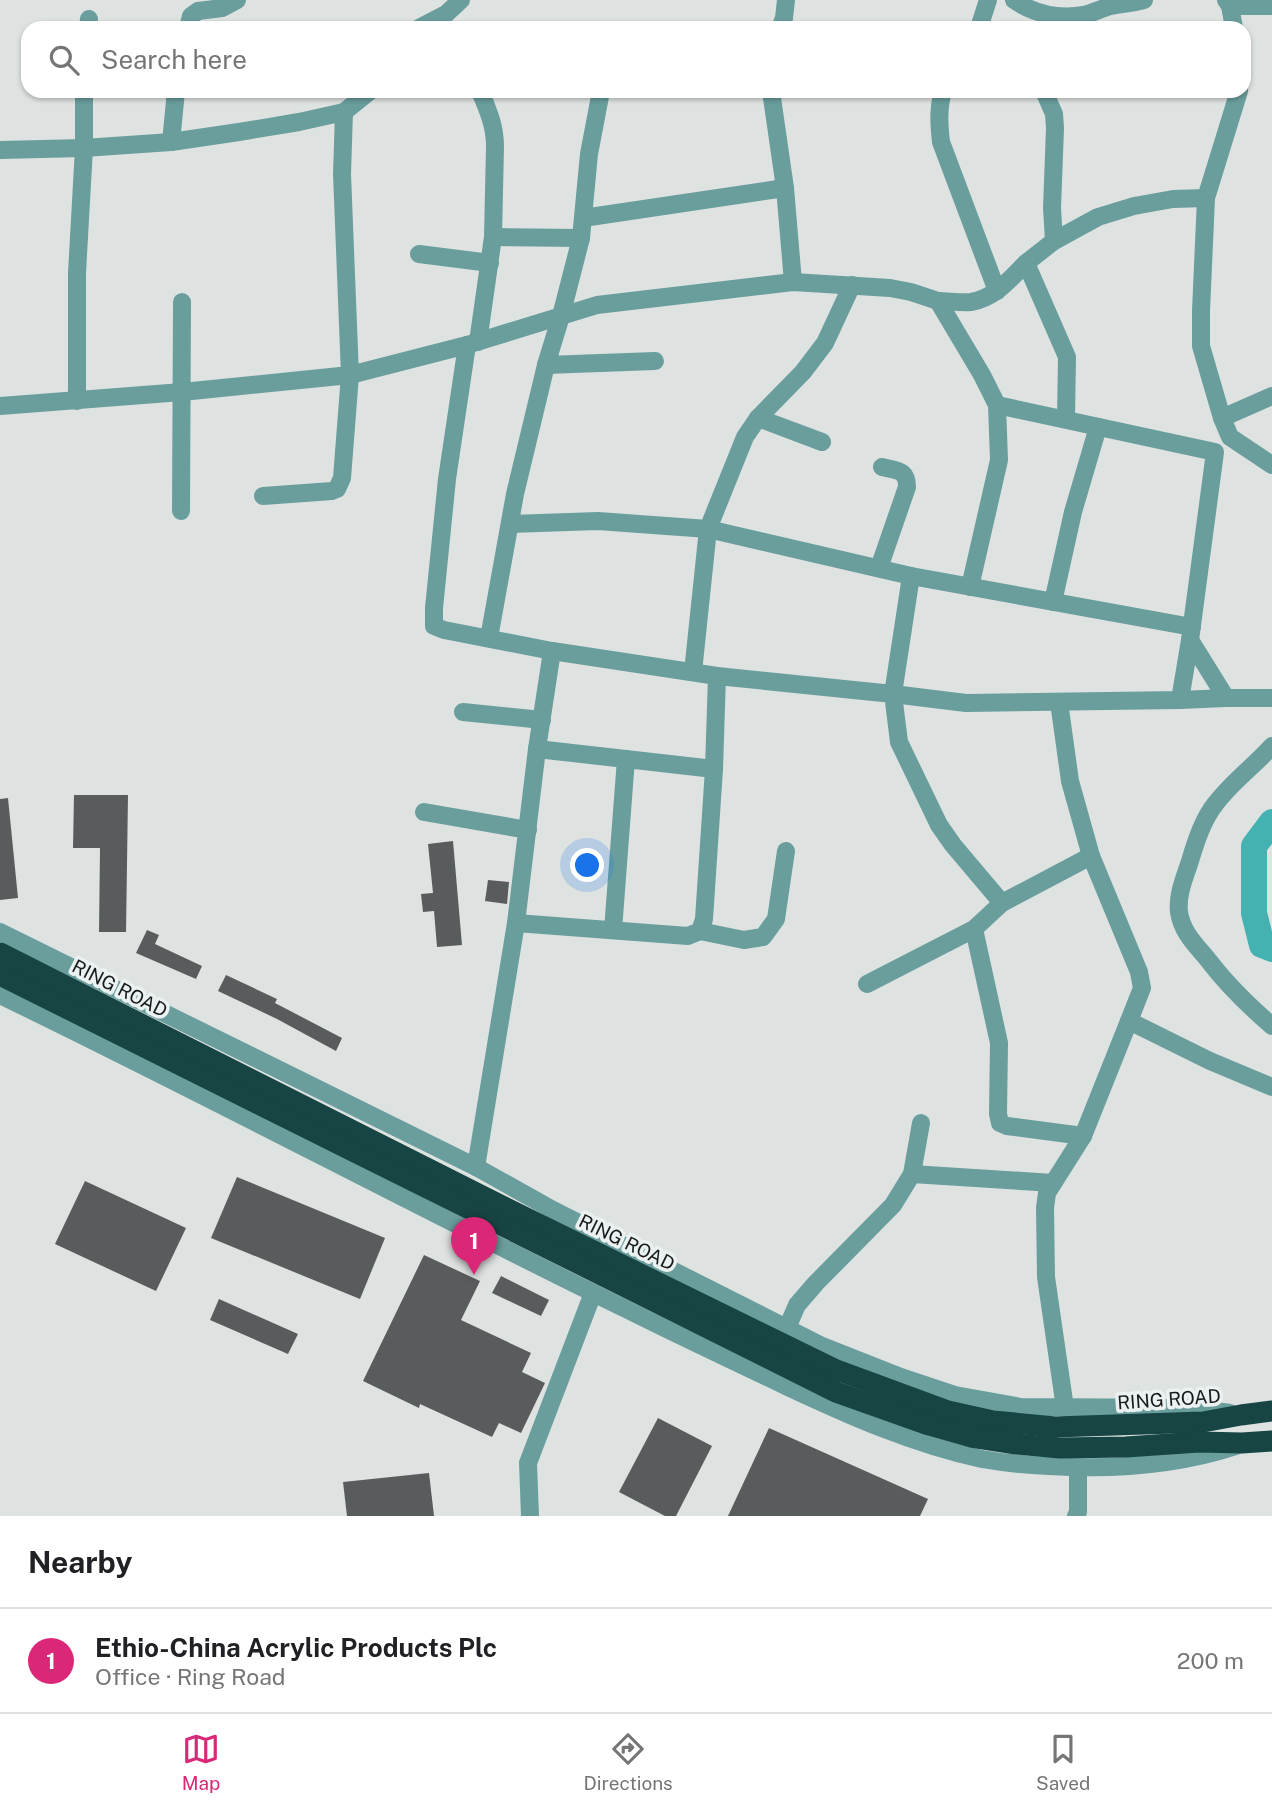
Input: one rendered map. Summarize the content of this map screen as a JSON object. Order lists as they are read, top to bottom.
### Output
{
  "streets": {
    "highway": ["RING ROAD"]
  },
  "page": {
    "search": "Search here",
    "pins": "1",
    "heading": "Nearby",
    "list": [
      {
        "mark": "1",
        "name": "Ethio-China Acrylic Products Plc",
        "note": "Office · Ring Road",
        "value": "200 m"
      }
    ],
    "nav": ["Map", "Directions", "Saved"]
  }
}
